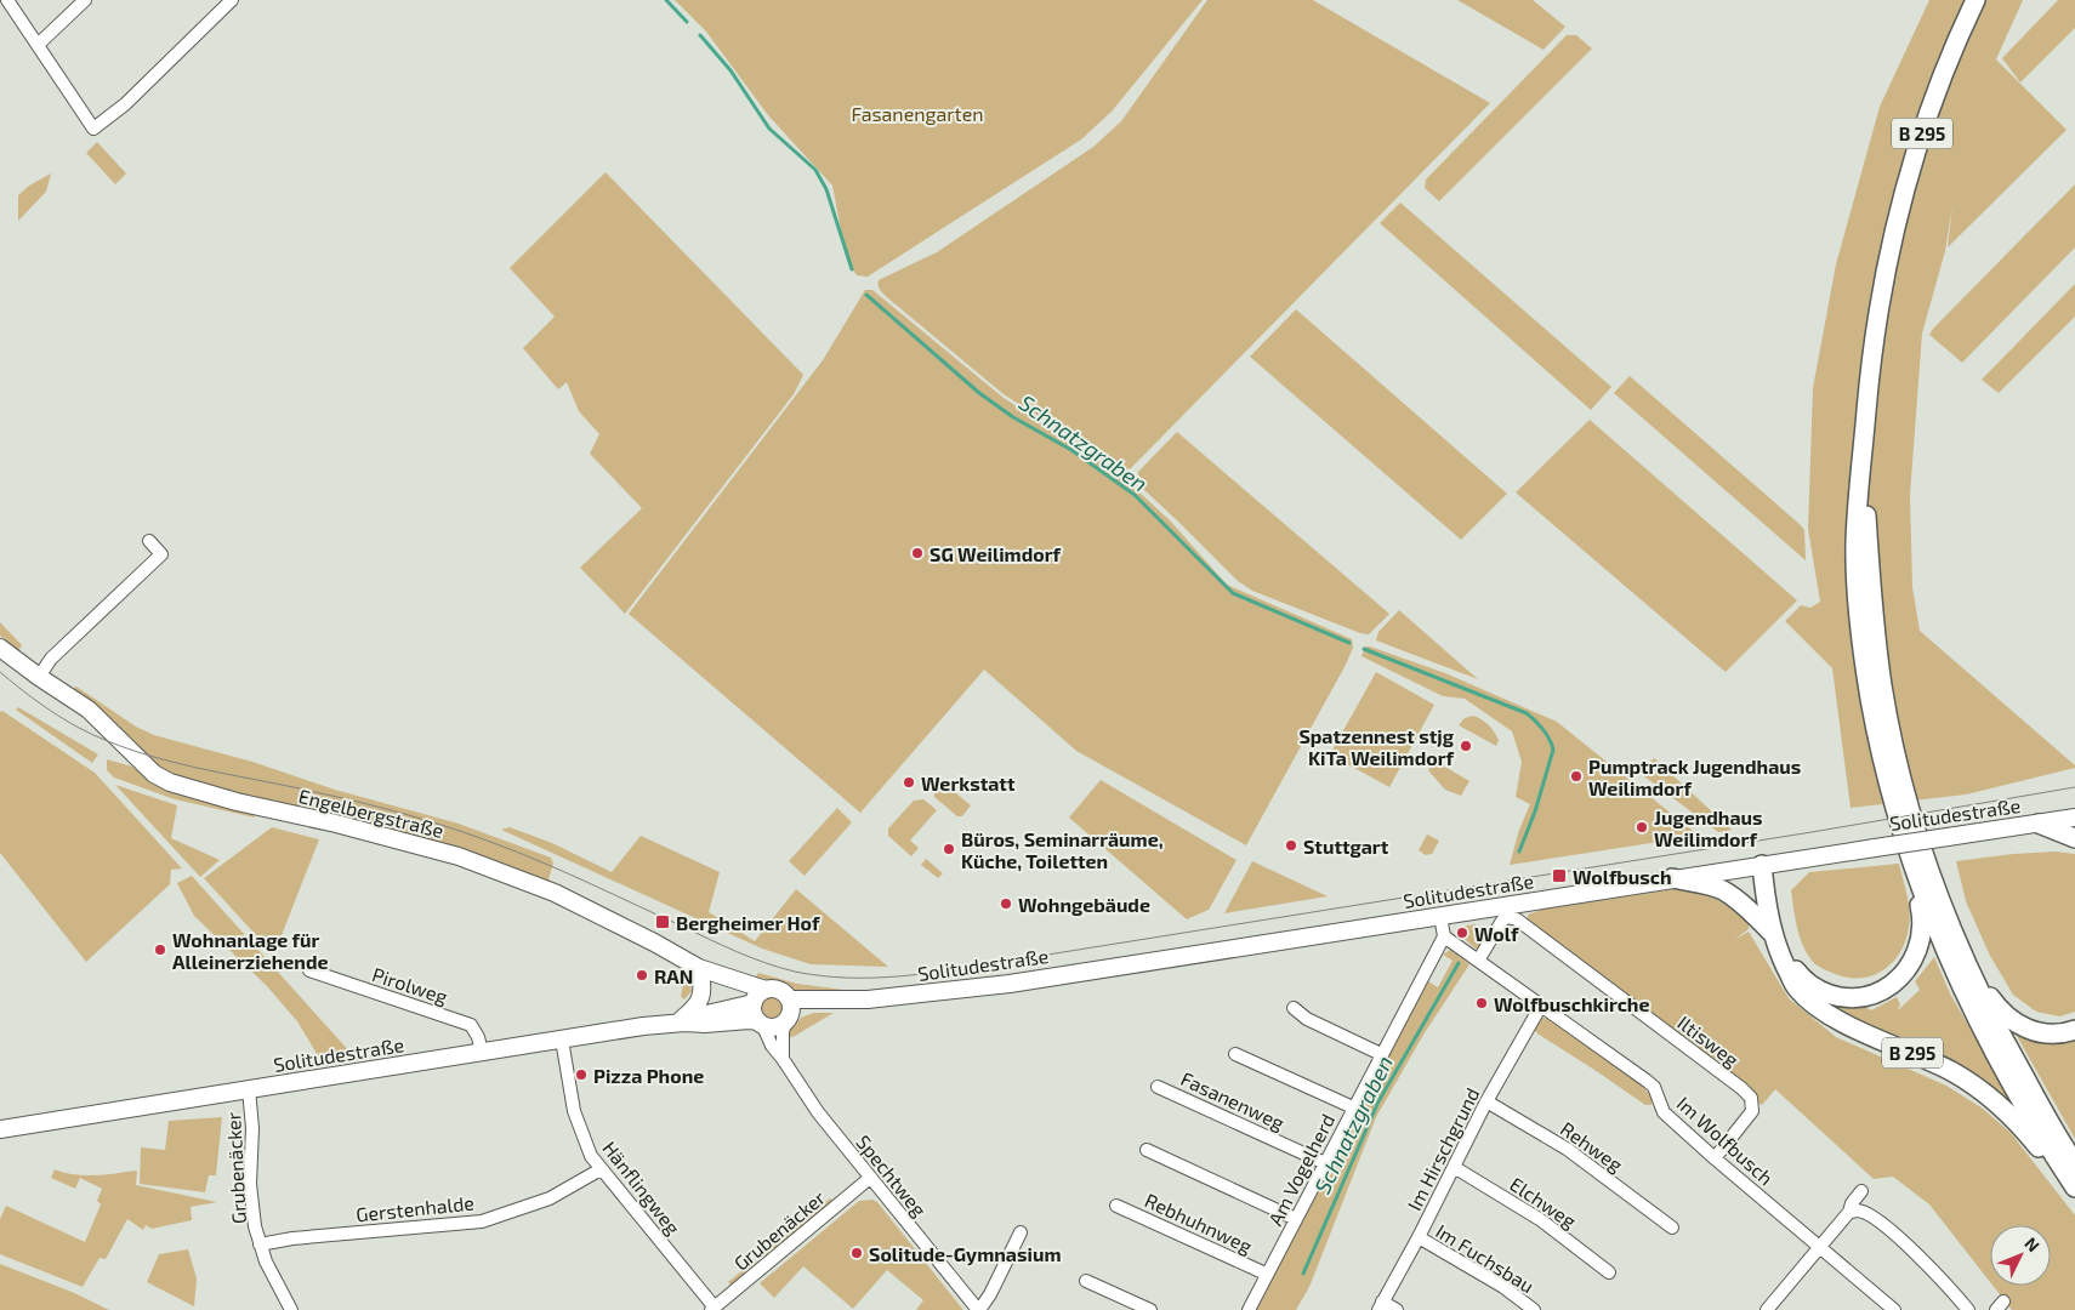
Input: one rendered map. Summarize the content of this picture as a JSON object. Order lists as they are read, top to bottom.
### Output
{
  "streets": {
    "main road": ["B 295", "Engelbergstraße", "Solitudestraße"],
    "street": [
      "Pirolweg",
      "Iltisweg",
      "Fasanenweg",
      "Im Wolfbusch",
      "Rehweg",
      "Im Hirschgrund",
      "Grubenäcker",
      "Am Vogelherd",
      "Spechtweg",
      "Hänflingweg",
      "Elchweg",
      "Gerstenhalde",
      "Rebhuhnweg",
      "Im Fuchsbau"
    ]
  },
  "crossings": [
    ["B 295", "Solitudestraße"],
    ["Engelbergstraße", "Solitudestraße"],
    ["Engelbergstraße", "Spechtweg"],
    ["Solitudestraße", "Pirolweg"],
    ["Solitudestraße", "Grubenäcker"],
    ["Solitudestraße", "Spechtweg"],
    ["Solitudestraße", "Hänflingweg"],
    ["Iltisweg", "Im Wolfbusch"],
    ["Fasanenweg", "Am Vogelherd"],
    ["Im Wolfbusch", "Im Hirschgrund"],
    ["Im Wolfbusch", "Am Vogelherd"],
    ["Rehweg", "Im Hirschgrund"],
    ["Im Hirschgrund", "Elchweg"],
    ["Im Hirschgrund", "Im Fuchsbau"],
    ["Grubenäcker", "Spechtweg"],
    ["Grubenäcker", "Hänflingweg"],
    ["Grubenäcker", "Gerstenhalde"],
    ["Am Vogelherd", "Rebhuhnweg"],
    ["Hänflingweg", "Gerstenhalde"]
  ],
  "water": ["Schnatzgraben"],
  "parks": ["Fasanengarten"],
  "places": {
    "other": [
      "SG Weilimdorf",
      "Spatzennest stjg KiTa Weilimdorf",
      "Pumptrack Jugendhaus Weilimdorf",
      "Werkstatt",
      "Jugendhaus Weilimdorf",
      "Stuttgart",
      "Büros, Seminarräume, Küche, Toiletten",
      "Wohngebäude",
      "Wolf",
      "Wohnanlage für Alleinerziehende",
      "RAN",
      "Wolfbuschkirche",
      "Pizza Phone",
      "Solitude-Gymnasium"
    ],
    "transit": ["Wolfbusch", "Bergheimer Hof"]
  },
  "north": "top right"
}
